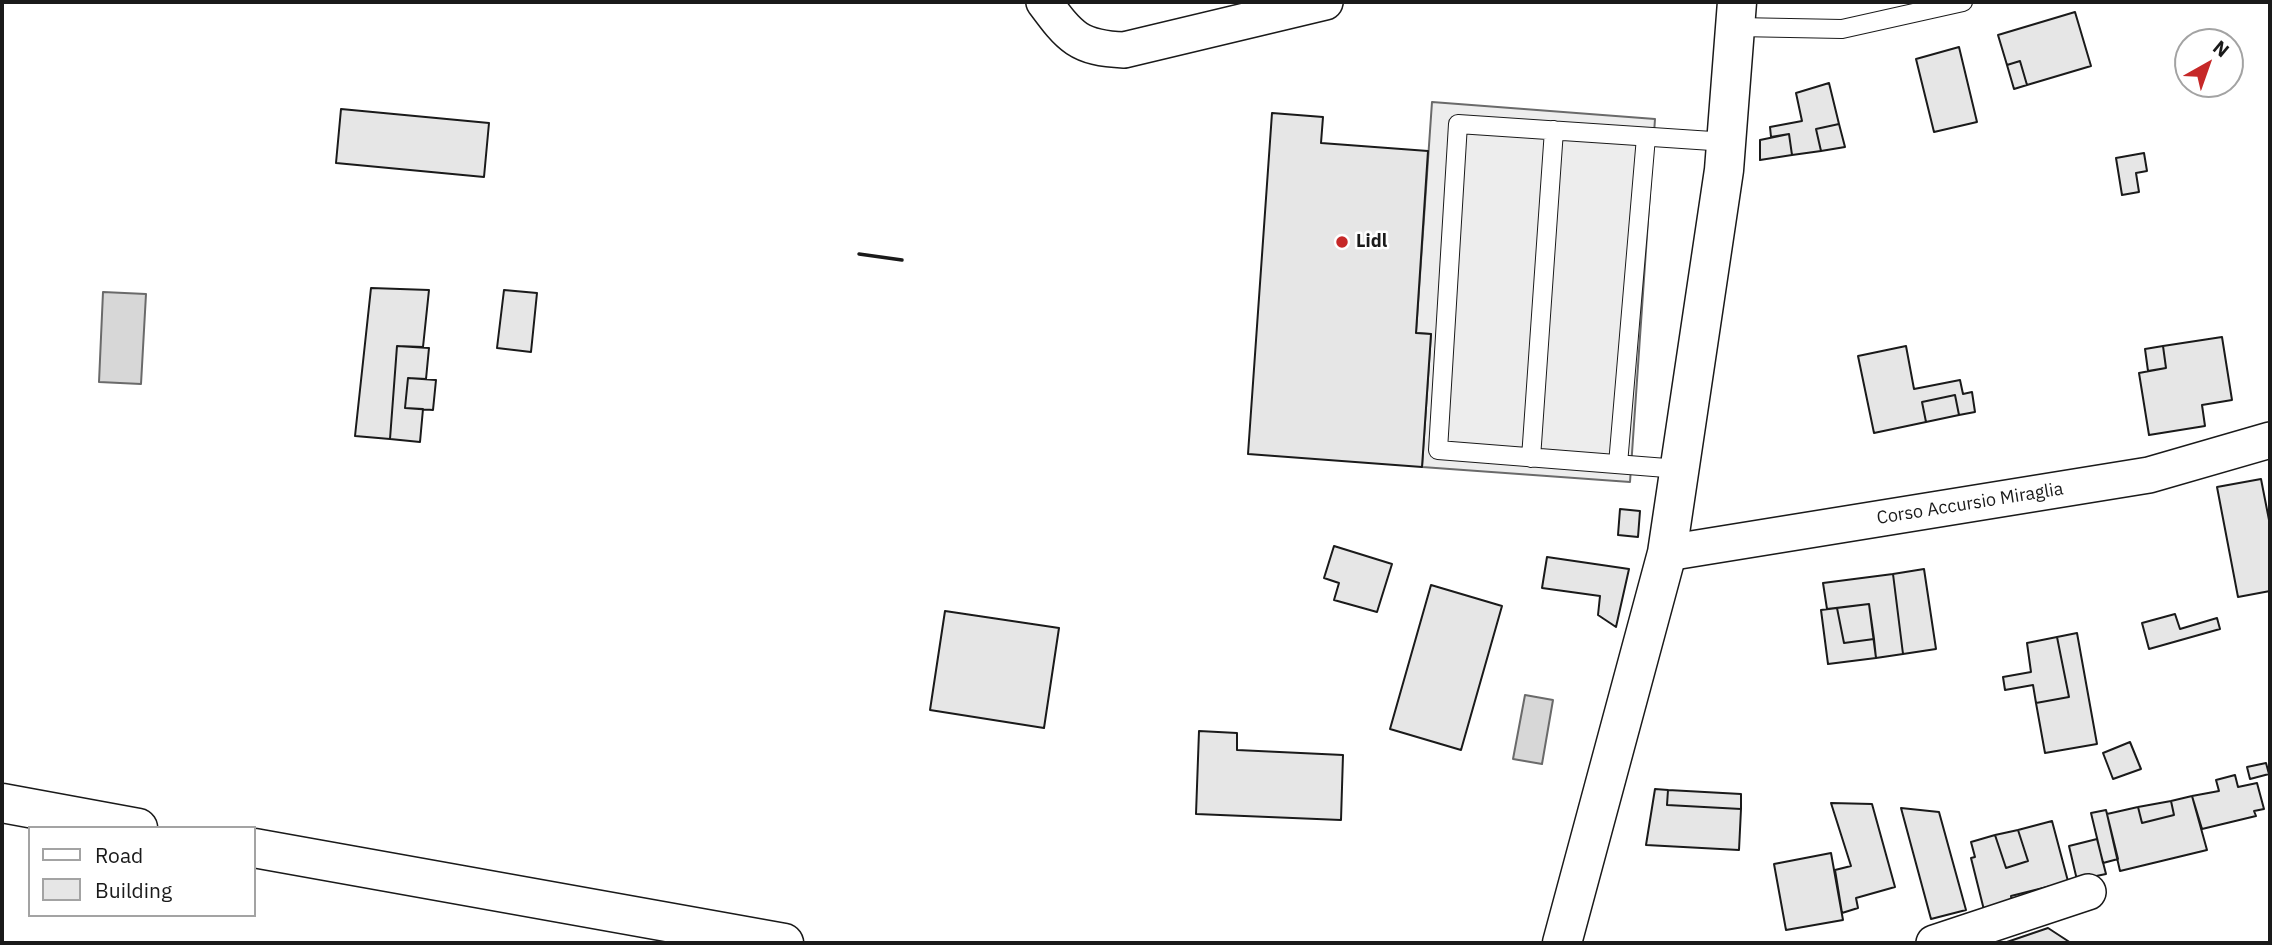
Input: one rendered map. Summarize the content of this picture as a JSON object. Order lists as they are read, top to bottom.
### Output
{
  "streets": {
    "street": ["Corso Accursio Miraglia"]
  },
  "places": ["Lidl"],
  "legend": ["Road", "Building"],
  "north": "top right"
}
